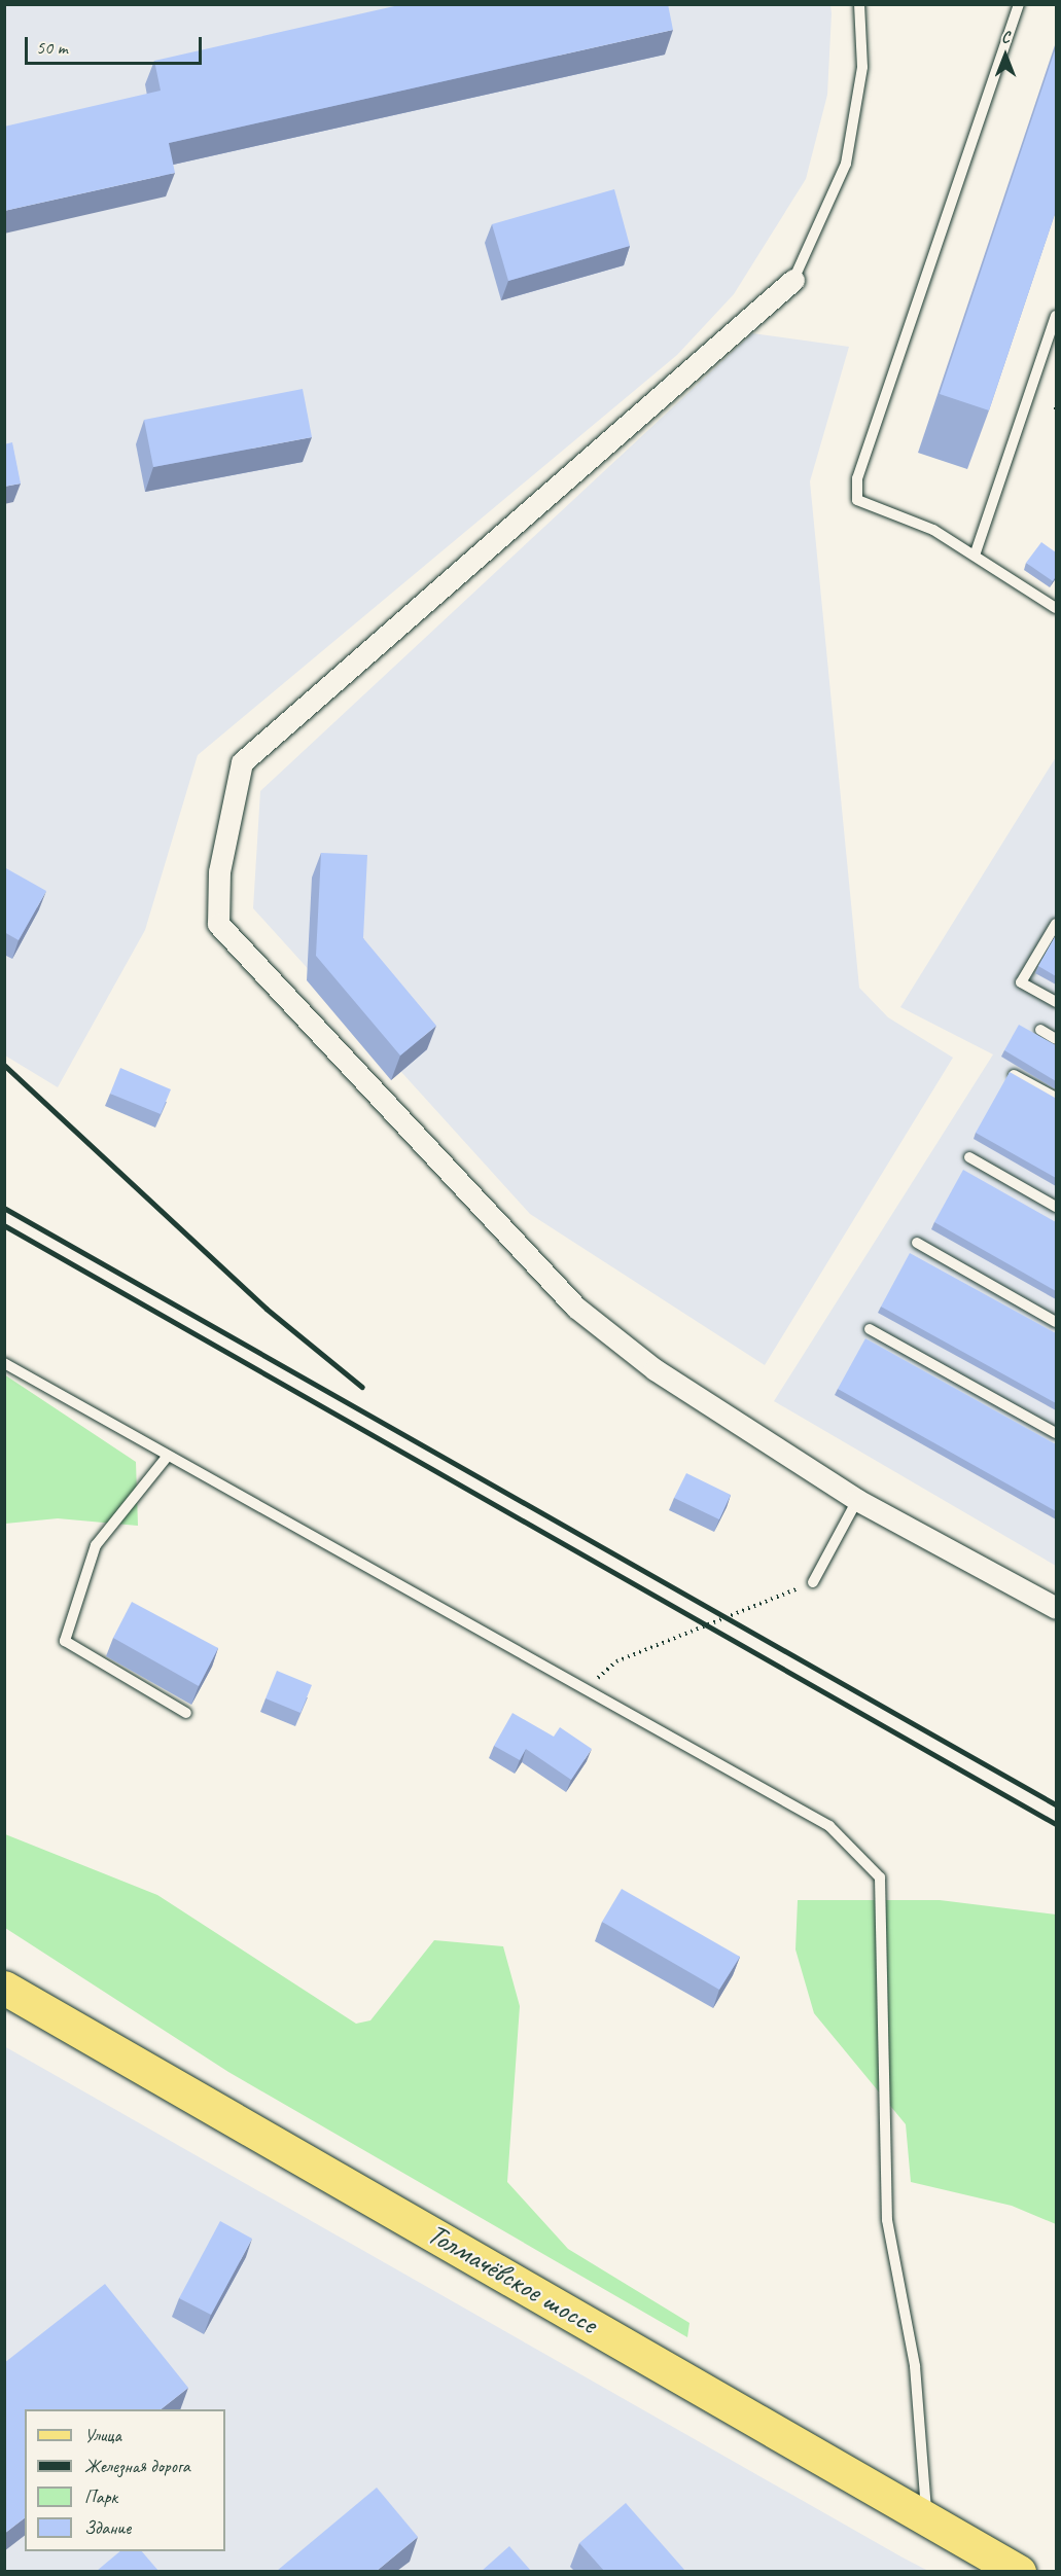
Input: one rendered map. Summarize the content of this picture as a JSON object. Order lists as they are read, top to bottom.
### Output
{
  "streets": {
    "main road": ["Толмачёвское шоссе"]
  },
  "legend": [
    "Улица",
    "Железная дорога",
    "Парк",
    "Здание"
  ],
  "scale_bar": "50 m",
  "north": "top"
}
